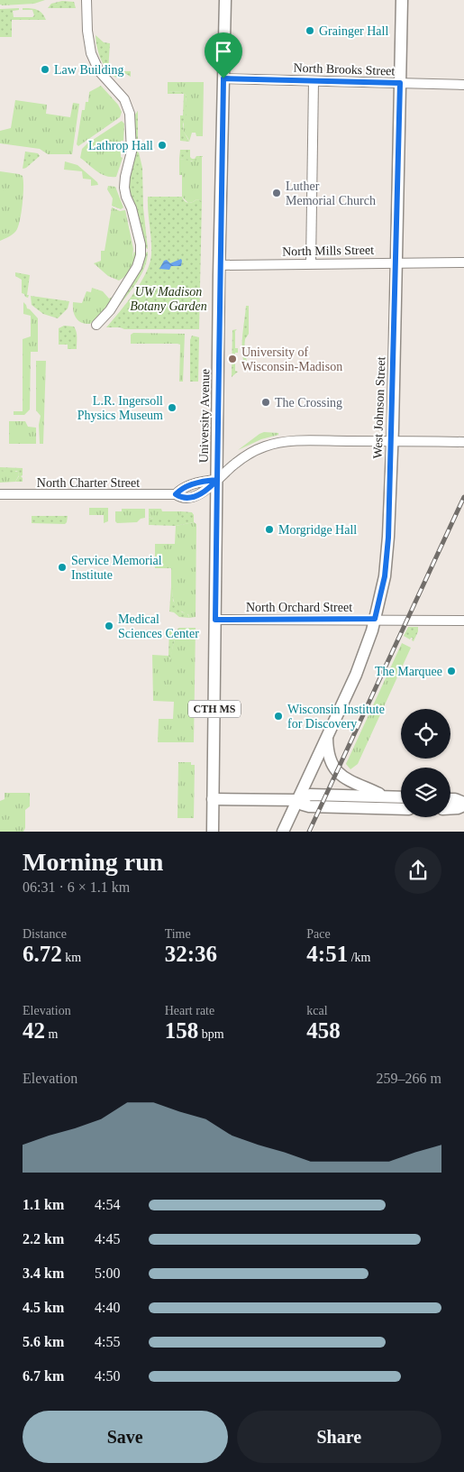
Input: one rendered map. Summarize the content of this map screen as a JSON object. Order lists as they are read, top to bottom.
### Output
{
  "streets": {
    "main road": ["West Johnson Street", "University Avenue", "CTH MS"],
    "street": [
      "North Brooks Street",
      "North Mills Street",
      "North Charter Street",
      "North Orchard Street"
    ]
  },
  "crossings": [
    ["North Brooks Street", "West Johnson Street"],
    ["North Brooks Street", "University Avenue"],
    ["North Mills Street", "West Johnson Street"],
    ["North Mills Street", "University Avenue"],
    ["West Johnson Street", "North Charter Street"],
    ["West Johnson Street", "North Orchard Street"],
    ["University Avenue", "North Charter Street"],
    ["University Avenue", "North Orchard Street"]
  ],
  "parks": ["UW Madison Botany Garden"],
  "places": [
    "Grainger Hall",
    "Law Building",
    "Lathrop Hall",
    "Luther Memorial Church",
    "University of Wisconsin-Madison",
    "The Crossing",
    "L.R. Ingersoll Physics Museum",
    "Morgridge Hall",
    "Service Memorial Institute",
    "Medical Sciences Center",
    "The Marquee",
    "Wisconsin Institute for Discovery"
  ],
  "page": {
    "heading": ["Morning run", "06:31 · 6 × 1.1 km"],
    "stats": [
      ["Distance", "6.72 km"],
      ["Time", "32:36"],
      ["Pace", "4:51 /km"],
      ["Elevation", "42 m"],
      ["Heart rate", "158 bpm"],
      ["kcal", "458"]
    ],
    "chart": ["Elevation", "259–266 m"],
    "list": [
      {
        "name": "1.1 km",
        "note": "4:54"
      },
      {
        "name": "2.2 km",
        "note": "4:45"
      },
      {
        "name": "3.4 km",
        "note": "5:00"
      },
      {
        "name": "4.5 km",
        "note": "4:40"
      },
      {
        "name": "5.6 km",
        "note": "4:55"
      },
      {
        "name": "6.7 km",
        "note": "4:50"
      }
    ],
    "buttons": ["Save", "Share"]
  }
}
